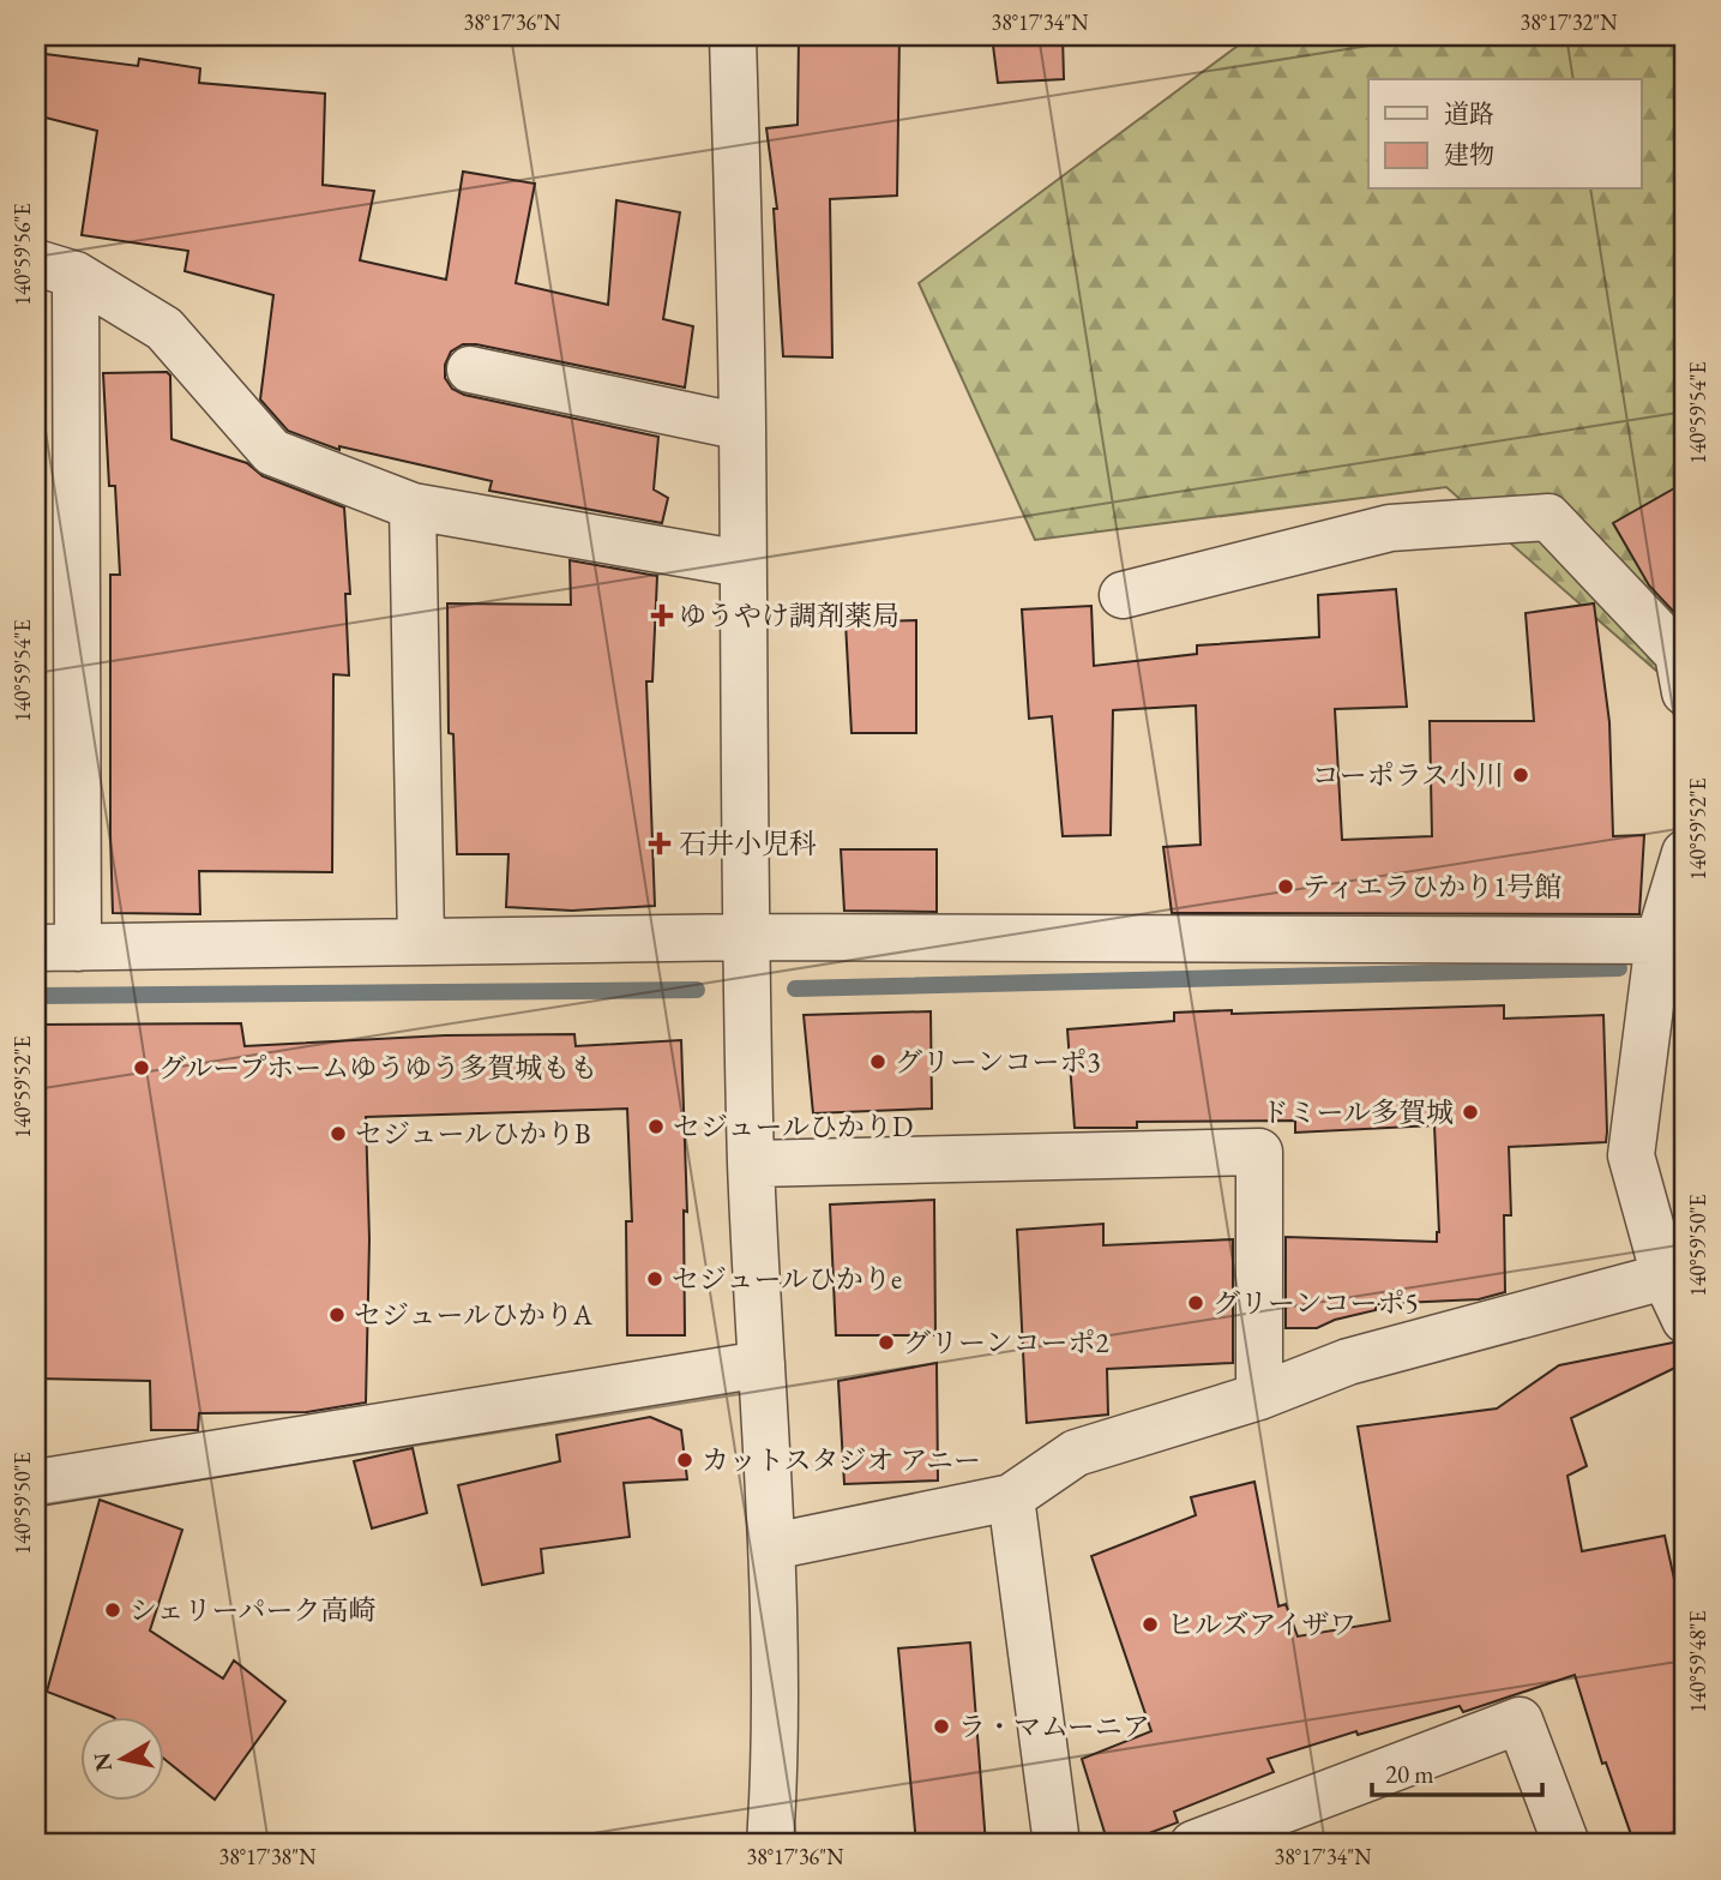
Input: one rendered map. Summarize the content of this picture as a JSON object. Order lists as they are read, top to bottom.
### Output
{
  "places": {
    "health": ["ゆうやけ調剤薬局", "石井小児科"],
    "other": [
      "コーポラス小川",
      "ティエラひかり1号館",
      "グリーンコーポ3",
      "グループホームゆうゆう多賀城もも",
      "ドミール多賀城",
      "セジュールひかりD",
      "セジュールひかりB",
      "セジュールひかりe",
      "グリーンコーポ5",
      "セジュールひかりA",
      "グリーンコーポ2",
      "カットスタジオ アニー",
      "シェリーパーク高崎",
      "ヒルズアイザワ",
      "ラ・マムーニア"
    ]
  },
  "legend": ["道路", "建物"],
  "scale_bar": "20 m",
  "north": "left",
  "coordinates": [
    "38°17'36\"N",
    "38°17'34\"N",
    "38°17'32\"N",
    "140°59'56\"E",
    "140°59'54\"E",
    "140°59'52\"E",
    "140°59'50\"E",
    "140°59'48\"E",
    "38°17'38\"N"
  ]
}
